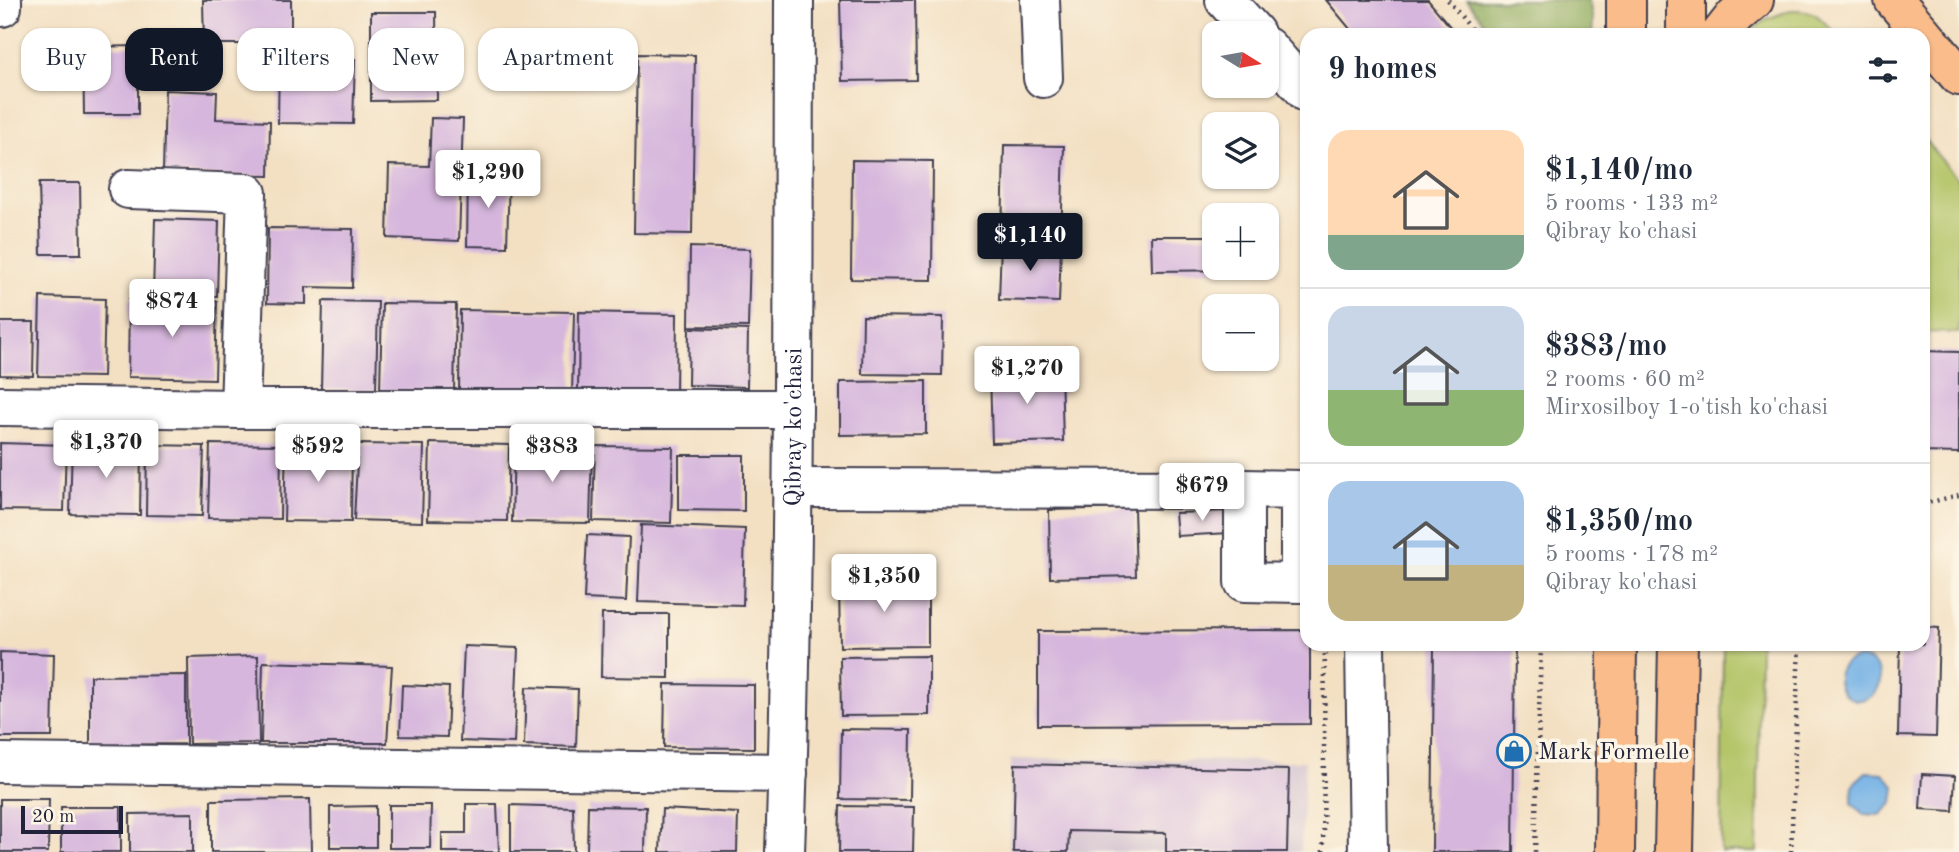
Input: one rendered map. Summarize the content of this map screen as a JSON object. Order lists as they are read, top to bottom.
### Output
{
  "streets": {
    "street": ["Qibray ko'chasi"]
  },
  "places": {
    "shop": ["Mark Formelle"]
  },
  "scale_bar": "20 m",
  "north": "right",
  "page": {
    "map_buttons": ["+", "−"],
    "chip": [
      "Buy",
      "Rent",
      "Filters",
      "New",
      "Apartment"
    ],
    "heading": "9 homes",
    "list": [
      {
        "name": "$1,140/mo",
        "note": "5 rooms · 133 m² · Qibray ko'chasi"
      },
      {
        "name": "$383/mo",
        "note": "2 rooms · 60 m² · Mirxosilboy 1-o'tish ko'chasi"
      },
      {
        "name": "$1,350/mo",
        "note": "5 rooms · 178 m² · Qibray ko'chasi"
      }
    ],
    "price": [
      "$1,290",
      "$1,140",
      "$874",
      "$1,270",
      "$1,370",
      "$592",
      "$383",
      "$679",
      "$1,350"
    ],
    "scale": "20 m"
  }
}
